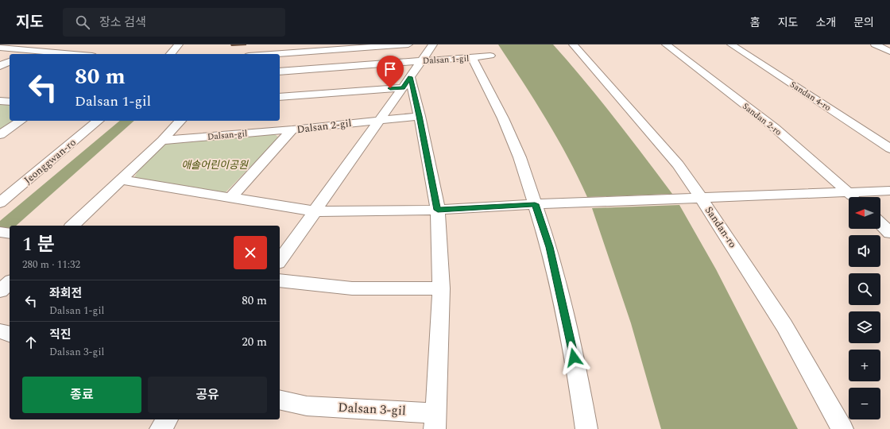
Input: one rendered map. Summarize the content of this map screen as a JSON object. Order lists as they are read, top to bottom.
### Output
{
  "streets": {
    "street": [
      "Dalsan 1-gil",
      "Sandan 4-ro",
      "Sandan 2-ro",
      "Dalsan 2-gil",
      "Dalsan-gil",
      "Jeonggwan-ro",
      "Sandan-ro",
      "Dalsan 3-gil"
    ]
  },
  "crossings": [
    ["Dalsan 2-gil", "Dalsan-gil"],
    ["Dalsan 2-gil", "Dalsan 3-gil"]
  ],
  "parks": ["애솔어린이공원"],
  "north": "left",
  "page": {
    "header": "지도",
    "search": "장소 검색",
    "nav": [
      "홈",
      "지도",
      "소개",
      "문의"
    ],
    "turn": ["80 m", "Dalsan 1-gil"],
    "map_buttons": ["+", "−"],
    "heading": ["1 분", "280 m · 11:32"],
    "list": [
      {
        "name": "좌회전",
        "note": "Dalsan 1-gil",
        "value": "80 m"
      },
      {
        "name": "직진",
        "note": "Dalsan 3-gil",
        "value": "20 m"
      }
    ],
    "buttons": ["종료", "공유"]
  }
}
